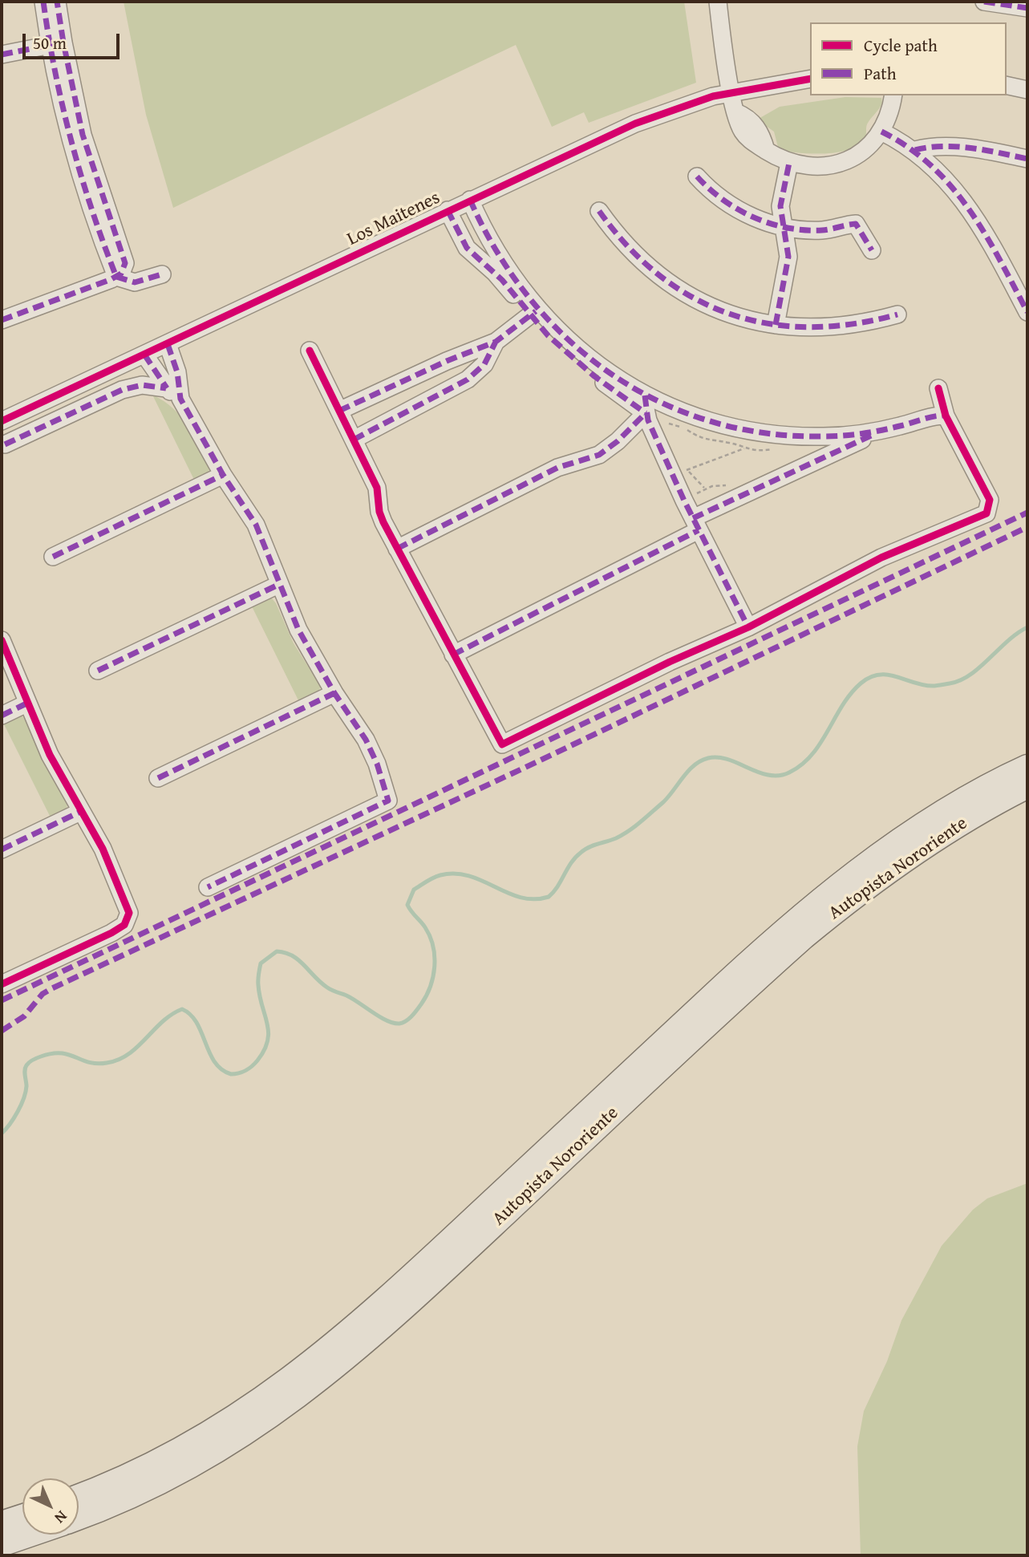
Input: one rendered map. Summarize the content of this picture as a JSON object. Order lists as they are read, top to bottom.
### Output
{
  "streets": {
    "highway": ["Autopista Nororiente"],
    "street": ["Los Maitenes"]
  },
  "legend": ["Cycle path", "Path"],
  "scale_bar": "50 m",
  "north": "bottom right"
}
